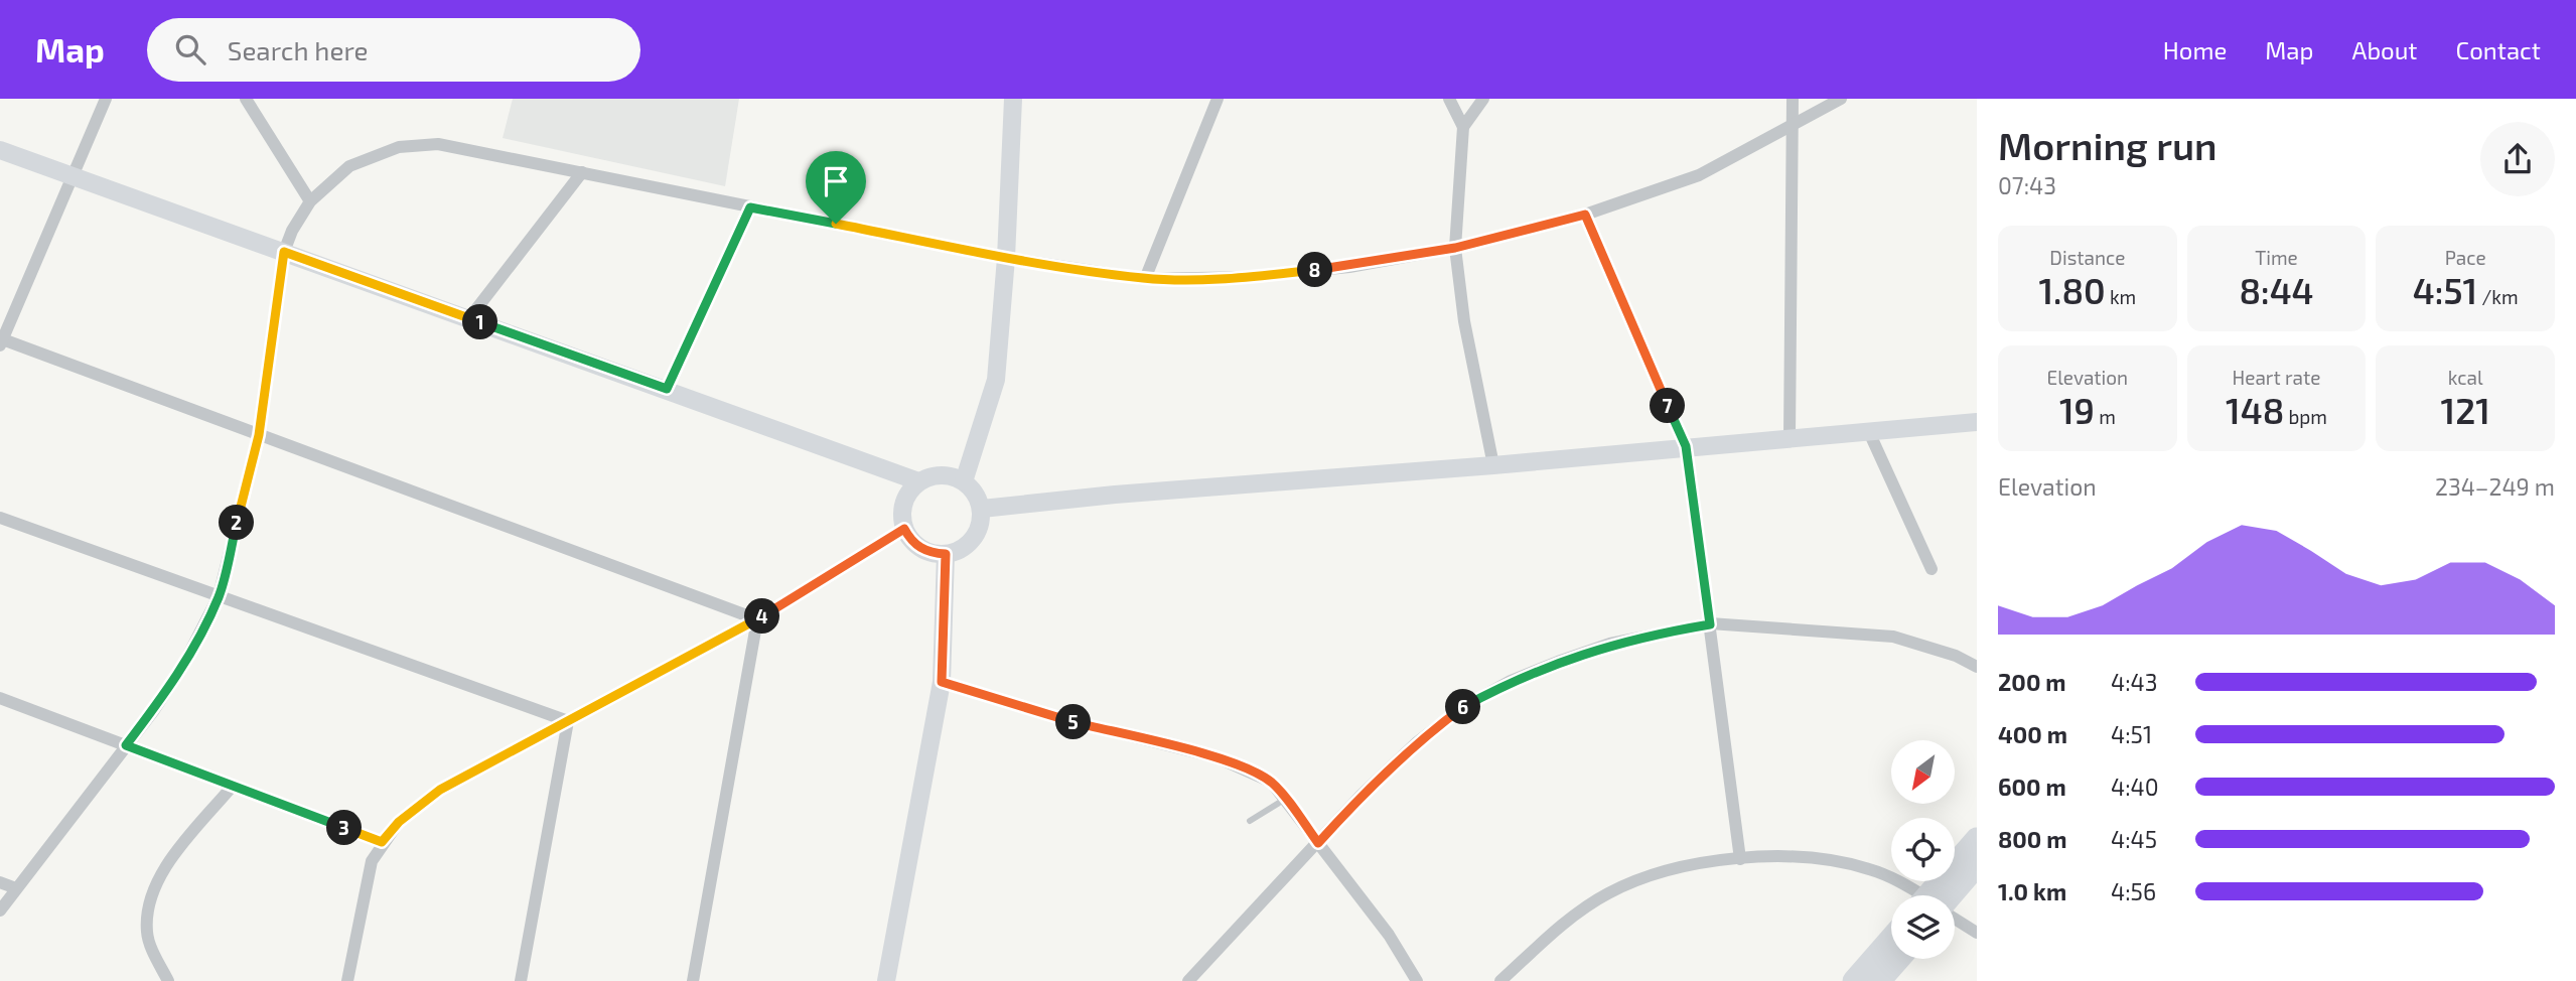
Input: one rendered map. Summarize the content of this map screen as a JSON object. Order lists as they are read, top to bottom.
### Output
{
  "north": "bottom left",
  "page": {
    "header": "Map",
    "search": "Search here",
    "nav": [
      "Home",
      "Map",
      "About",
      "Contact"
    ],
    "heading": ["Morning run", "07:43"],
    "stats": [
      ["Distance", "1.80 km"],
      ["Time", "8:44"],
      ["Pace", "4:51 /km"],
      ["Elevation", "19 m"],
      ["Heart rate", "148 bpm"],
      ["kcal", "121"]
    ],
    "pins": [
      "8",
      "1",
      "7",
      "2",
      "4",
      "6",
      "5",
      "3"
    ],
    "chart": ["Elevation", "234–249 m"],
    "list": [
      {
        "name": "200 m",
        "note": "4:43"
      },
      {
        "name": "400 m",
        "note": "4:51"
      },
      {
        "name": "600 m",
        "note": "4:40"
      },
      {
        "name": "800 m",
        "note": "4:45"
      },
      {
        "name": "1.0 km",
        "note": "4:56"
      }
    ]
  }
}
